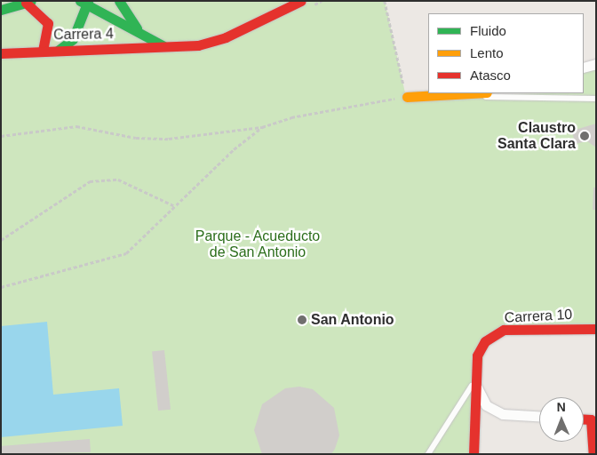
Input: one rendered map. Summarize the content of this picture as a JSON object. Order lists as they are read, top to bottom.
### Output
{
  "streets": {
    "main road": ["Carrera 4", "Carrera 10"]
  },
  "parks": ["Parque - Acueducto de San Antonio"],
  "places": ["Claustro Santa Clara", "San Antonio"],
  "legend": ["Fluido", "Lento", "Atasco"],
  "north": "top"
}
